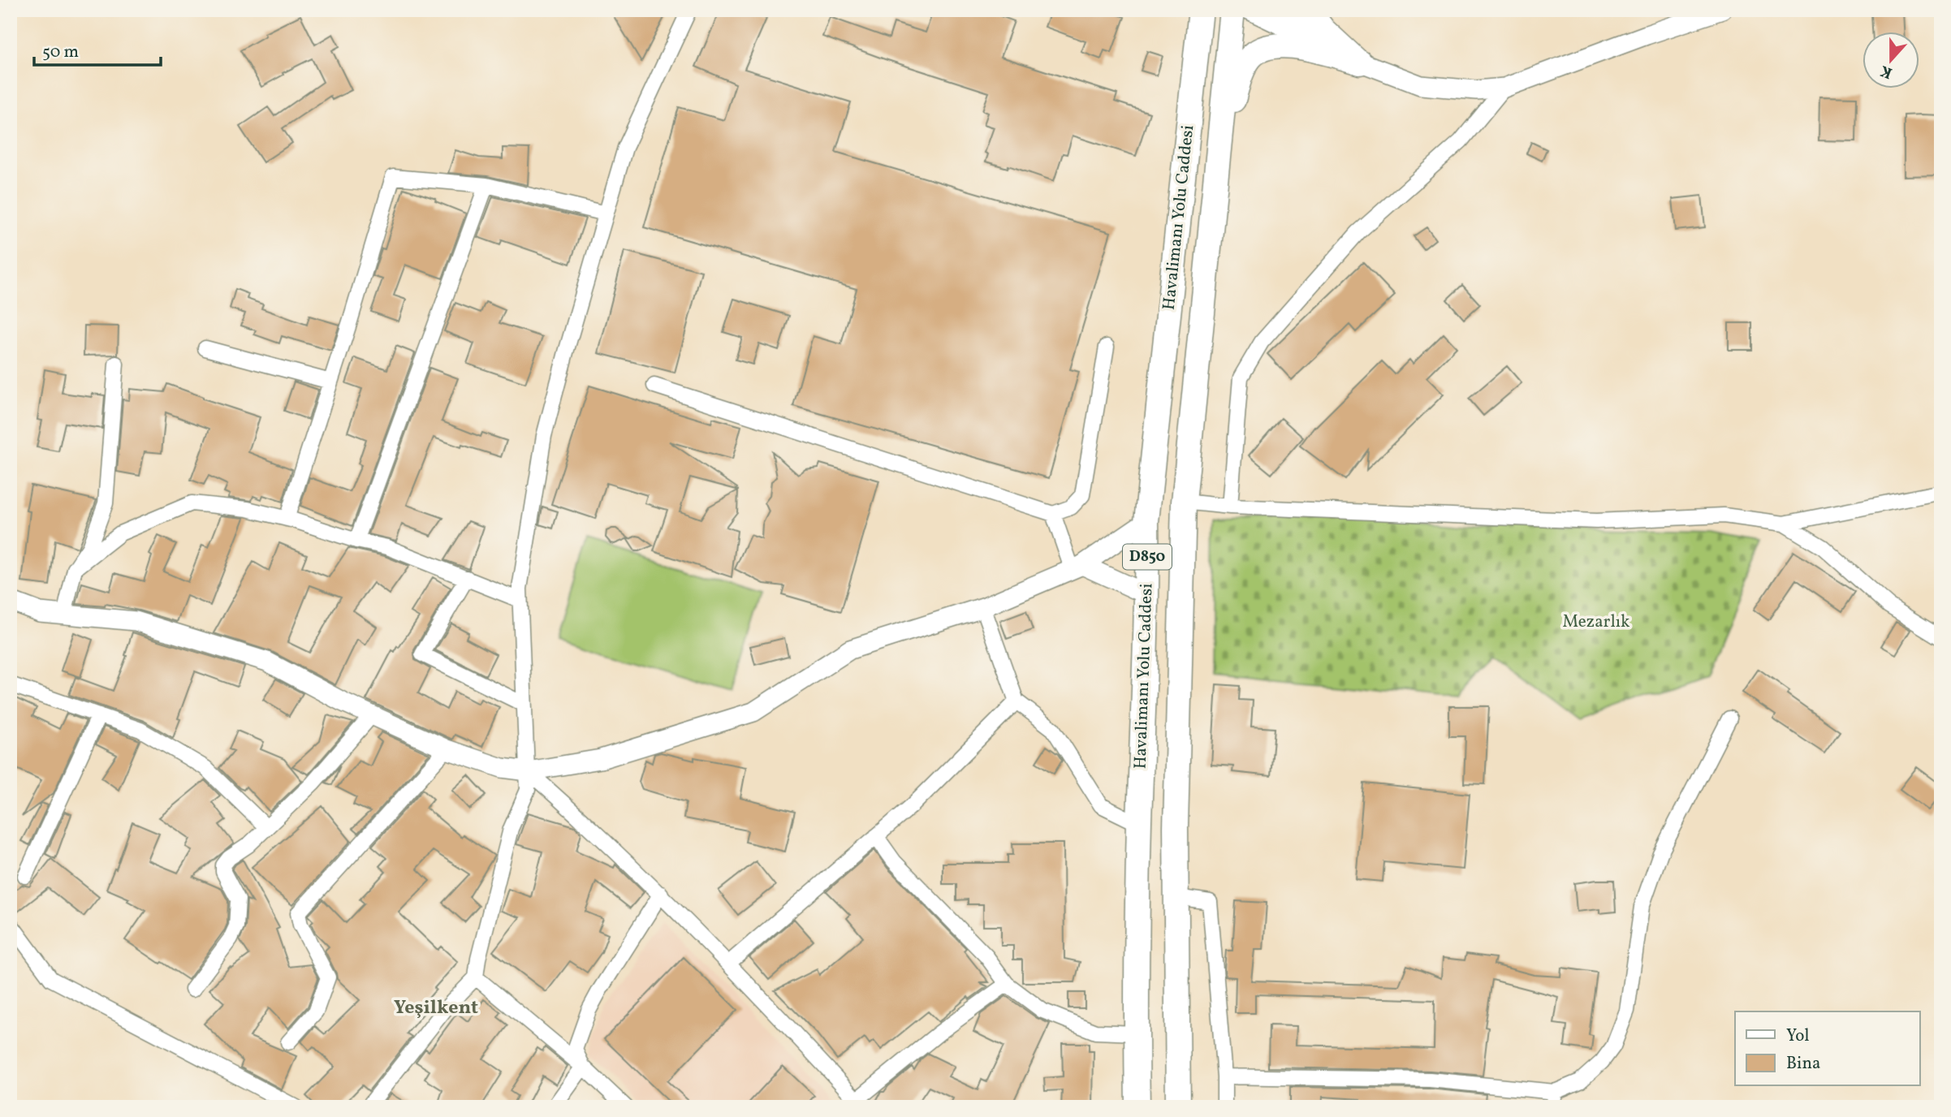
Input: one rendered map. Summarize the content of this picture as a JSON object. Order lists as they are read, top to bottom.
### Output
{
  "streets": {
    "highway": ["Havalimanı Yolu Caddesi", "D850"]
  },
  "districts": ["Yeşilkent"],
  "parks": ["Mezarlık"],
  "legend": ["Yol", "Bina"],
  "scale_bar": "50 m",
  "north": "bottom"
}
